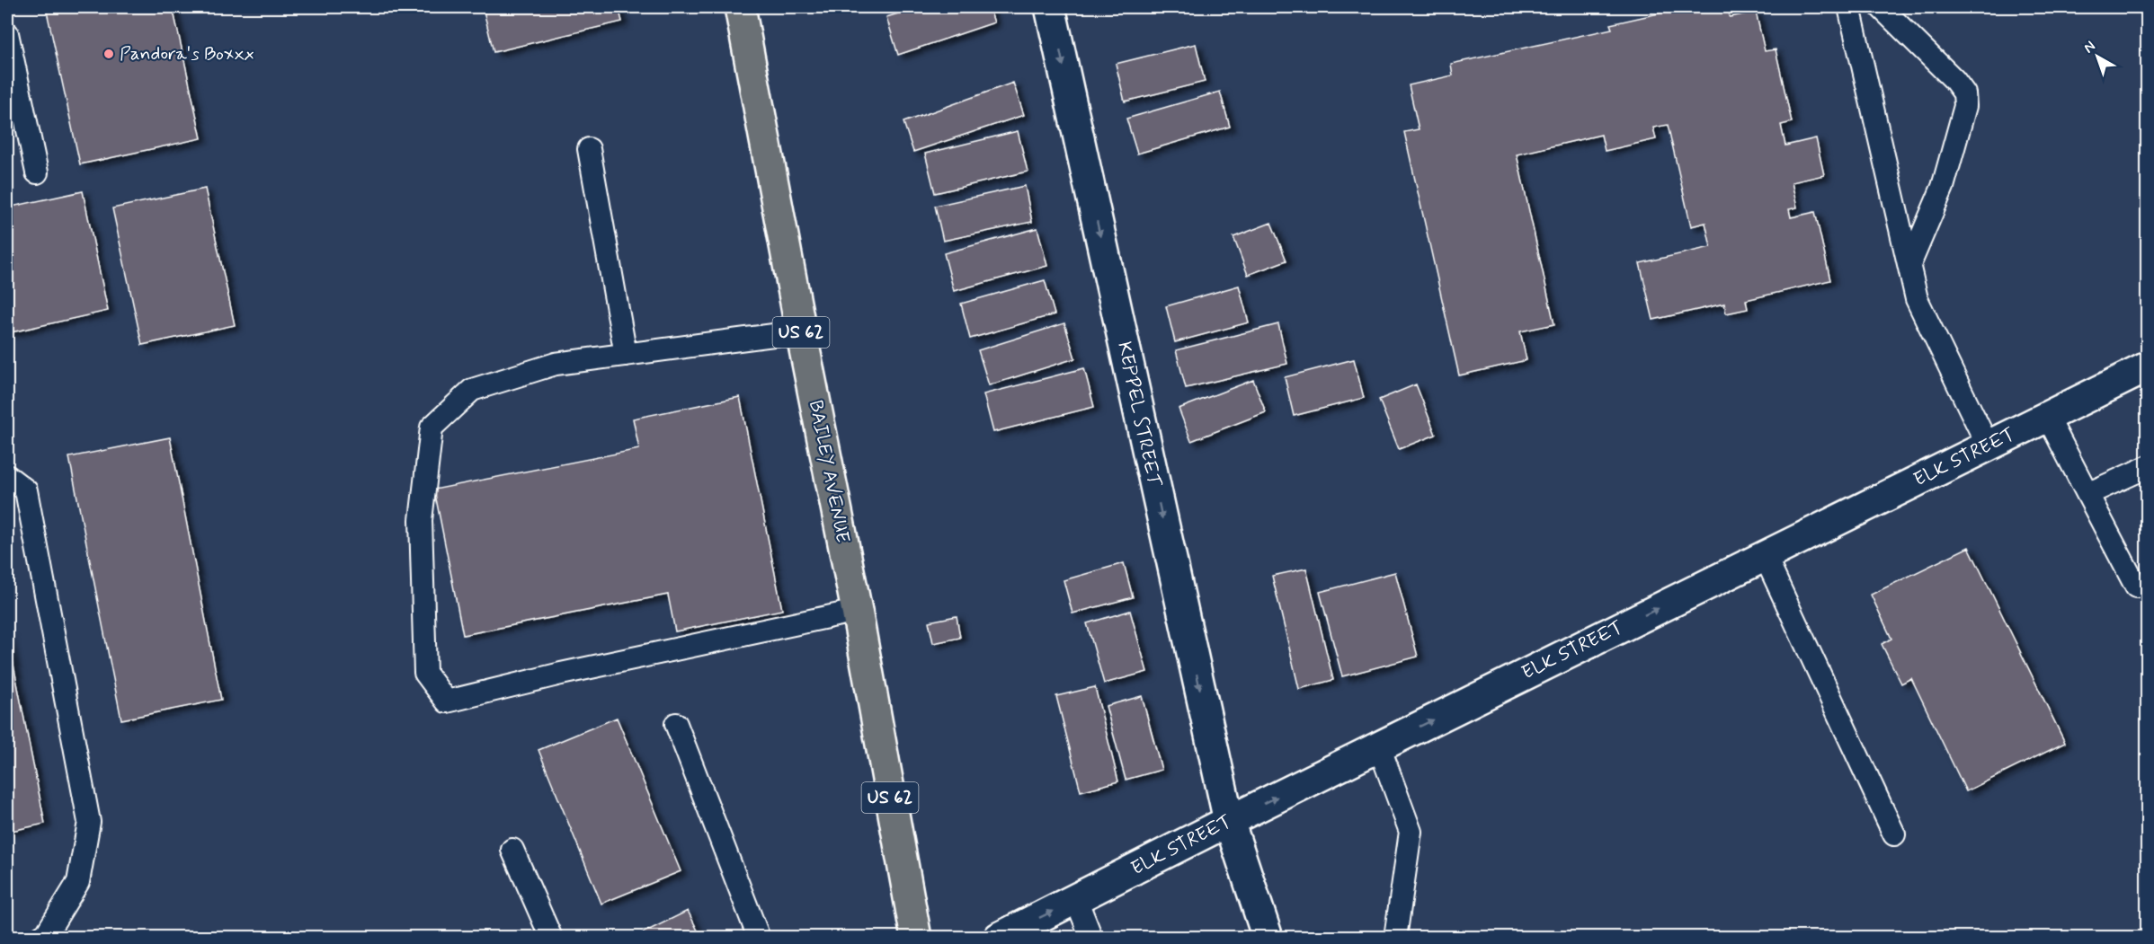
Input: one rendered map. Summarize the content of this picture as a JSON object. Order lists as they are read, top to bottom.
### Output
{
  "streets": {
    "main road": [
      "US 62",
      "KEPPEL STREET",
      "ELK STREET",
      "BAILEY AVENUE"
    ]
  },
  "crossings": [
    ["KEPPEL STREET", "ELK STREET"]
  ],
  "one_way": ["KEPPEL STREET", "ELK STREET"],
  "places": ["Pandora's Boxxx"],
  "north": "top left"
}
